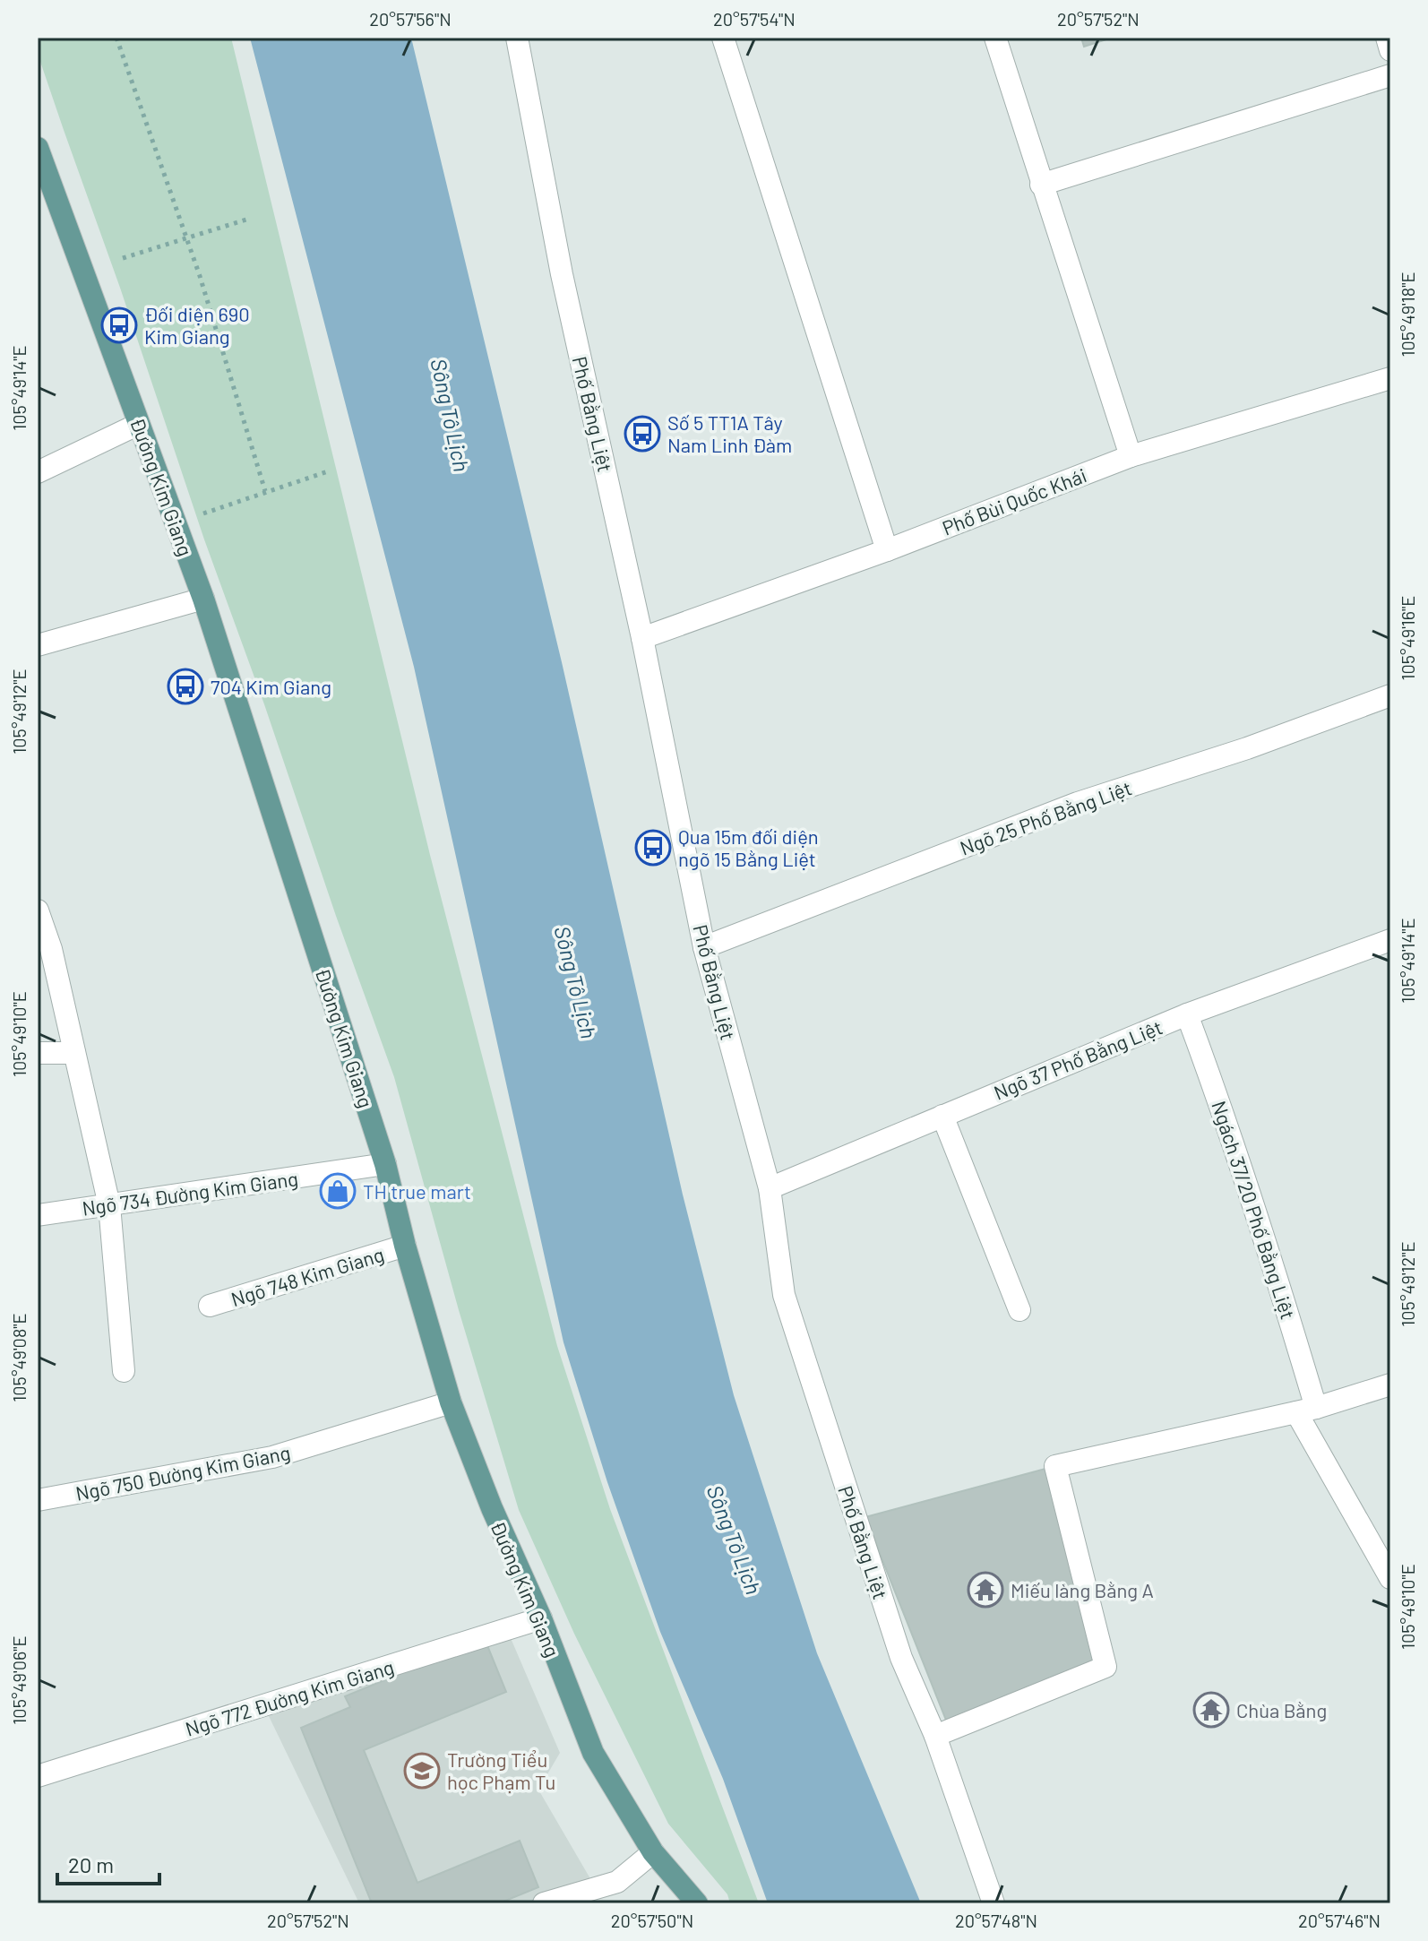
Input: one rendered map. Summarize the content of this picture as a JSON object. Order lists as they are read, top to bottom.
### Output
{
  "streets": {
    "main road": ["Đường Kim Giang"],
    "street": [
      "Phố Bằng Liệt",
      "Phố Bùi Quốc Khái",
      "Ngõ 25 Phố Bằng Liệt",
      "Ngõ 37 Phố Bằng Liệt",
      "Ngõ 734 Đường Kim Giang",
      "Ngách 37/20 Phố Bằng Liệt",
      "Ngõ 748 Kim Giang",
      "Ngõ 750 Đường Kim Giang",
      "Ngõ 772 Đường Kim Giang"
    ]
  },
  "crossings": [
    ["Phố Bằng Liệt", "Phố Bùi Quốc Khái"],
    ["Phố Bằng Liệt", "Ngõ 25 Phố Bằng Liệt"],
    ["Phố Bằng Liệt", "Ngõ 37 Phố Bằng Liệt"],
    ["Đường Kim Giang", "Ngõ 734 Đường Kim Giang"],
    ["Đường Kim Giang", "Ngõ 748 Kim Giang"],
    ["Đường Kim Giang", "Ngõ 750 Đường Kim Giang"],
    ["Đường Kim Giang", "Ngõ 772 Đường Kim Giang"],
    ["Ngõ 37 Phố Bằng Liệt", "Ngách 37/20 Phố Bằng Liệt"]
  ],
  "water": ["Sông Tô Lịch"],
  "places": {
    "bus stop": [
      "Đối diện 690 Kim Giang",
      "Số 5 TT1A Tây Nam Linh Đàm",
      "704 Kim Giang",
      "Qua 15m đối diện ngõ 15 Bằng Liệt"
    ],
    "shop": ["TH true mart"],
    "temple": ["Miếu làng Bằng A", "Chùa Bằng"],
    "school or university": ["Trường Tiểu học Phạm Tu"]
  },
  "scale_bar": "20 m",
  "coordinates": [
    "20°57'56\"N",
    "20°57'54\"N",
    "20°57'52\"N",
    "105°49'18\"E",
    "105°49'14\"E",
    "105°49'16\"E",
    "105°49'12\"E",
    "105°49'10\"E",
    "105°49'08\"E",
    "105°49'06\"E",
    "20°57'50\"N",
    "20°57'48\"N",
    "20°57'46\"N"
  ]
}
